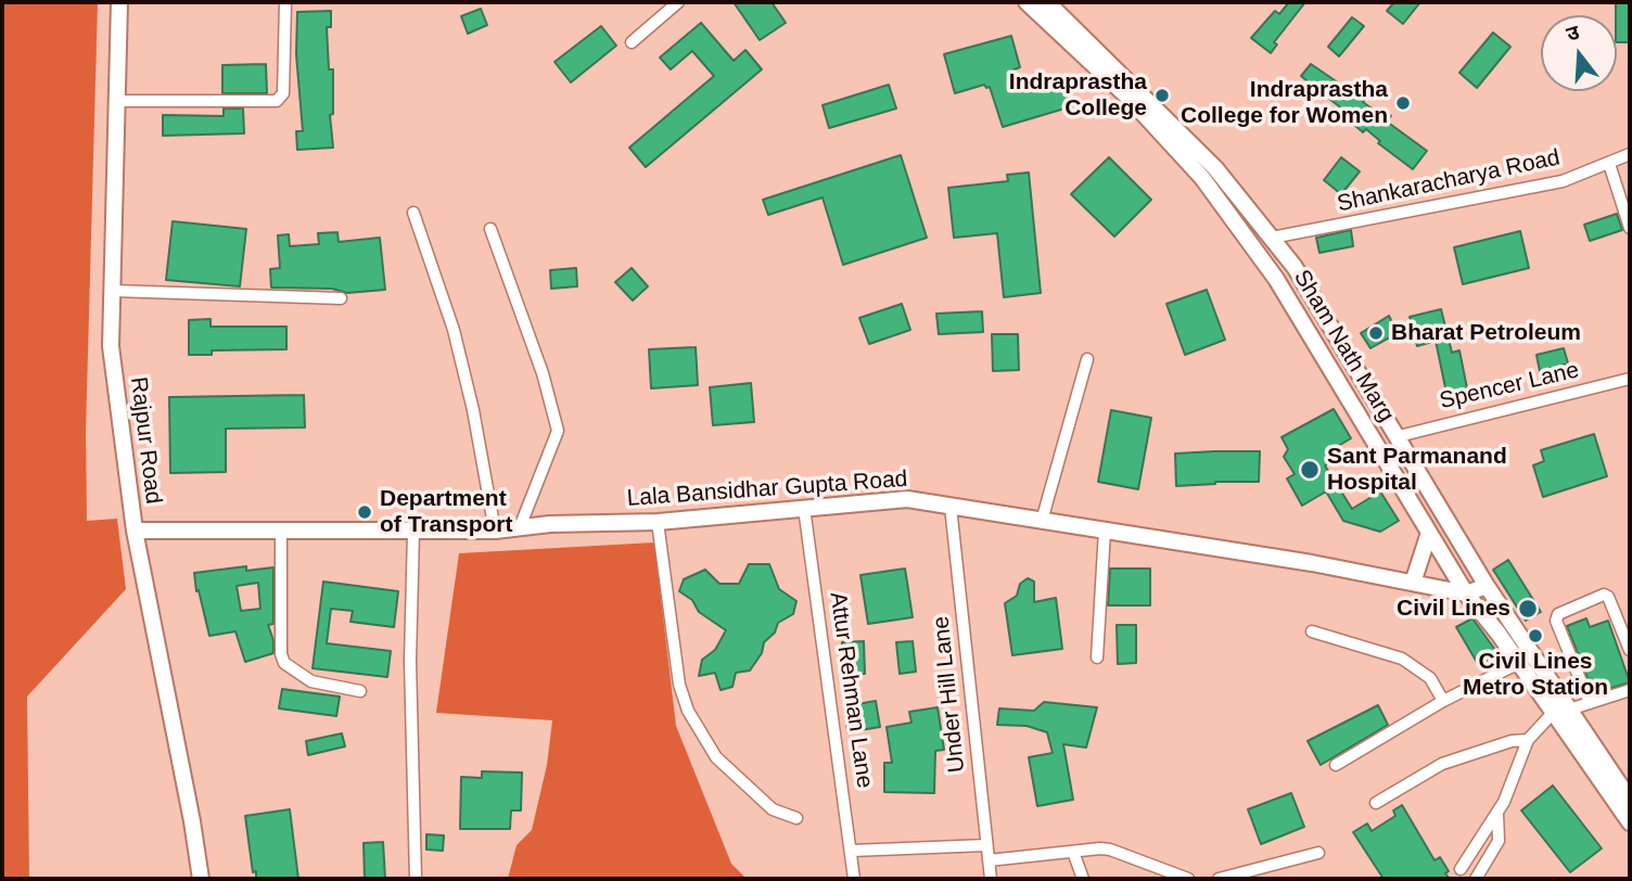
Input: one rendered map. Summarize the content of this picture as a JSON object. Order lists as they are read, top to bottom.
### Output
{
  "streets": {
    "street": [
      "Shankaracharya Road",
      "Sham Nath Marg",
      "Spencer Lane",
      "Rajpur Road",
      "Lala Bansidhar Gupta Road",
      "Attur Rehman Lane",
      "Under Hill Lane"
    ]
  },
  "crossings": [
    ["Shankaracharya Road", "Sham Nath Marg"],
    ["Sham Nath Marg", "Spencer Lane"],
    ["Sham Nath Marg", "Lala Bansidhar Gupta Road"],
    ["Rajpur Road", "Lala Bansidhar Gupta Road"],
    ["Lala Bansidhar Gupta Road", "Attur Rehman Lane"],
    ["Lala Bansidhar Gupta Road", "Under Hill Lane"]
  ],
  "places": [
    "Indraprastha College",
    "Indraprastha College for Women",
    "Bharat Petroleum",
    "Sant Parmanand Hospital",
    "Department of Transport",
    "Civil Lines",
    "Civil Lines Metro Station"
  ],
  "north": "top"
}
